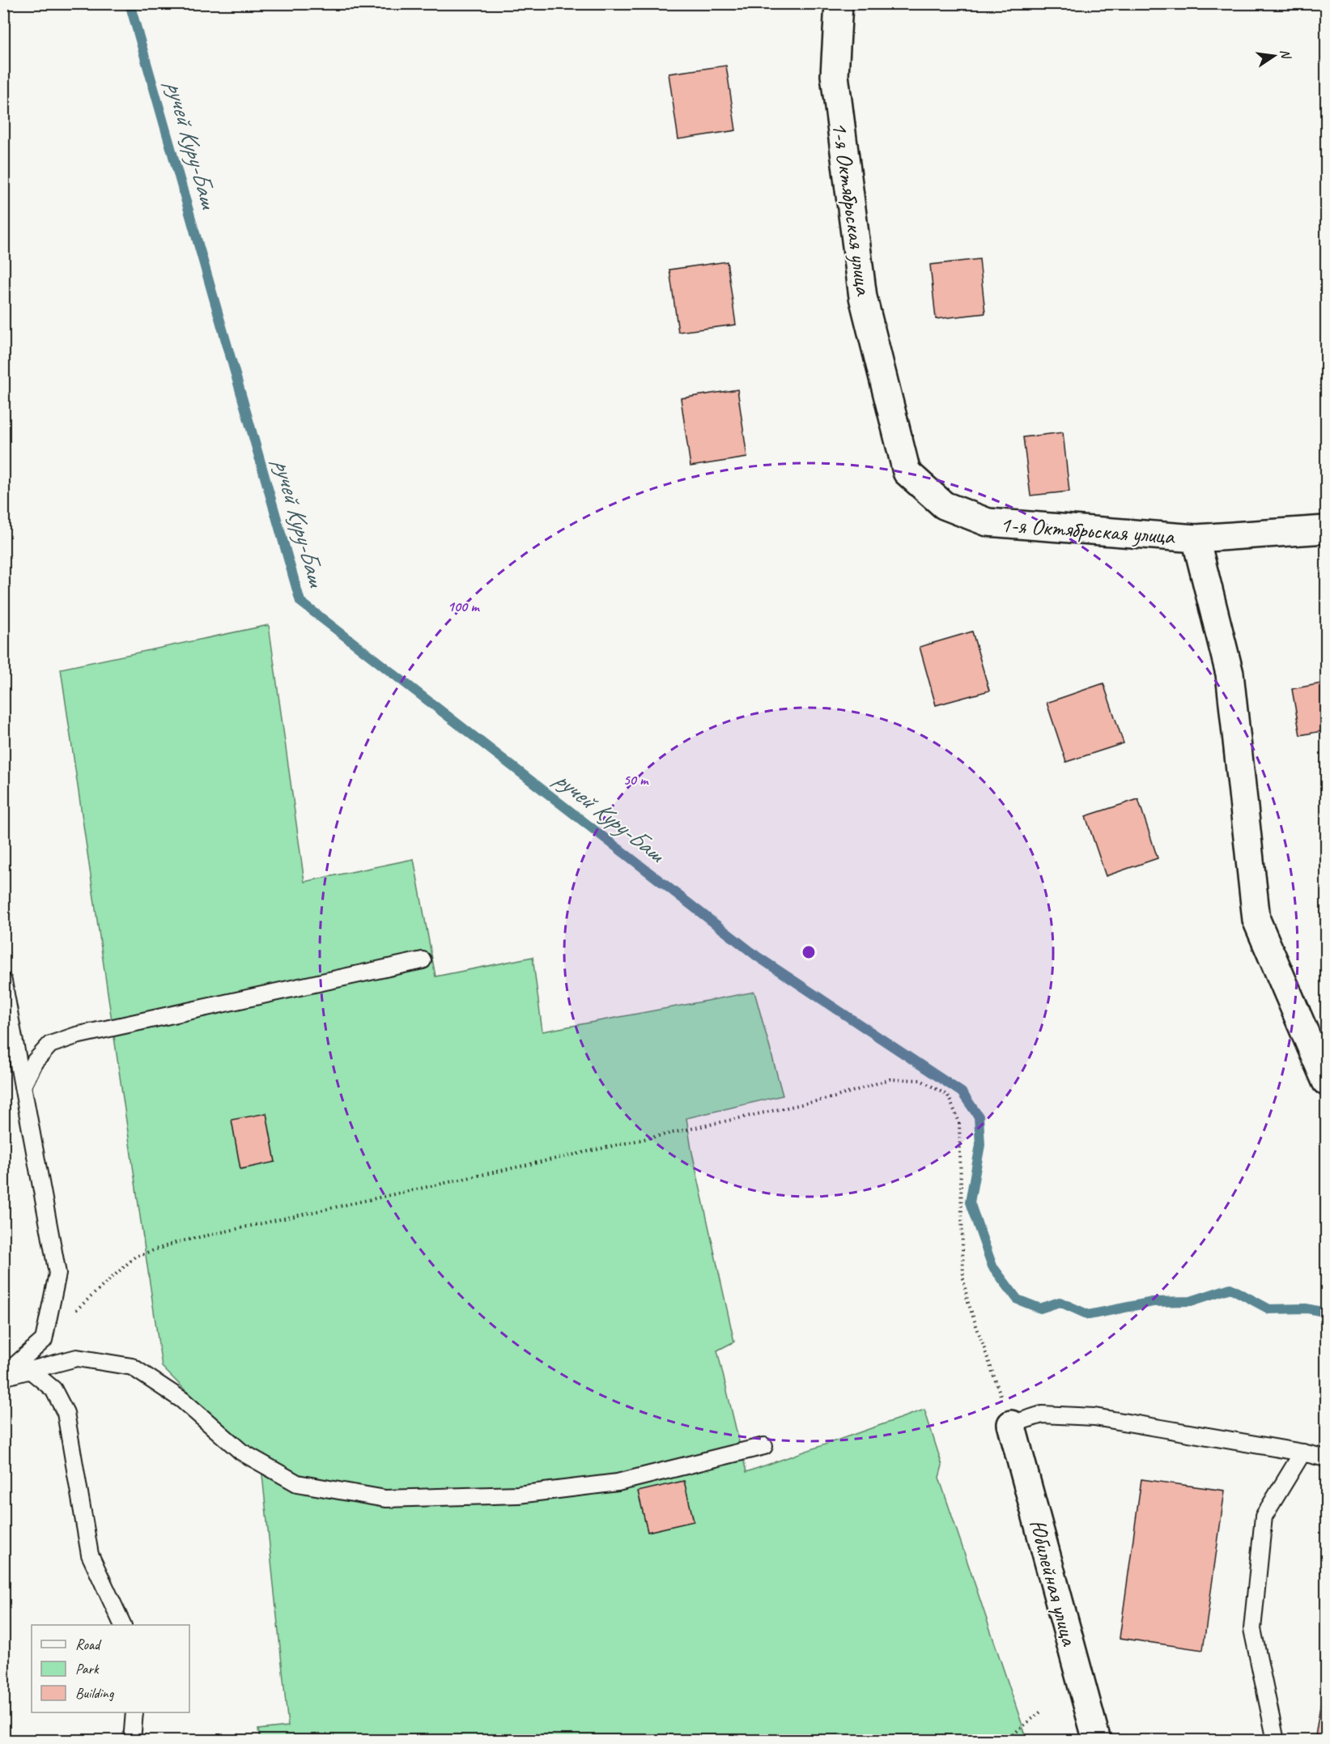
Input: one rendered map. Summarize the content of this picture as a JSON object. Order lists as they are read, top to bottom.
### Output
{
  "streets": {
    "street": ["1-я Октябрьская улица", "Юбилейная улица"]
  },
  "water": ["ручей Куру-Баш"],
  "legend": ["Road", "Park", "Building"],
  "north": "right",
  "rings": ["100 m", "50 m"]
}
